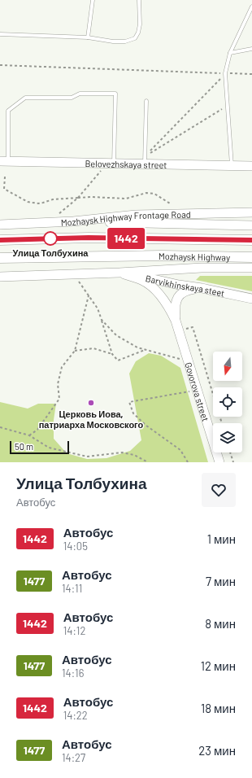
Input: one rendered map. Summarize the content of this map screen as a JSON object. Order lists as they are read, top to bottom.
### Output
{
  "streets": {
    "main road": [
      "Belovezhskaya street",
      "Mozhaysk Highway Frontage Road",
      "Mozhaysk Highway",
      "Barvikhinskaya steet",
      "Govorova street"
    ]
  },
  "crossings": [
    ["Barvikhinskaya steet", "Govorova street"]
  ],
  "places": ["Улица Толбухина", "Церковь Иова, патриарха Московского"],
  "lines": ["bus line 1442"],
  "scale_bar": "50 m",
  "north": "bottom",
  "page": {
    "on_map": "1442",
    "scale": "50 m",
    "heading": ["Улица Толбухина", "Автобус"],
    "list": [
      {
        "mark": "1442",
        "name": "Автобус",
        "note": "14:05",
        "value": "1 мин"
      },
      {
        "mark": "1477",
        "name": "Автобус",
        "note": "14:11",
        "value": "7 мин"
      },
      {
        "mark": "1442",
        "name": "Автобус",
        "note": "14:12",
        "value": "8 мин"
      },
      {
        "mark": "1477",
        "name": "Автобус",
        "note": "14:16",
        "value": "12 мин"
      },
      {
        "mark": "1442",
        "name": "Автобус",
        "note": "14:22",
        "value": "18 мин"
      },
      {
        "mark": "1477",
        "name": "Автобус",
        "note": "14:27",
        "value": "23 мин"
      }
    ]
  }
}
